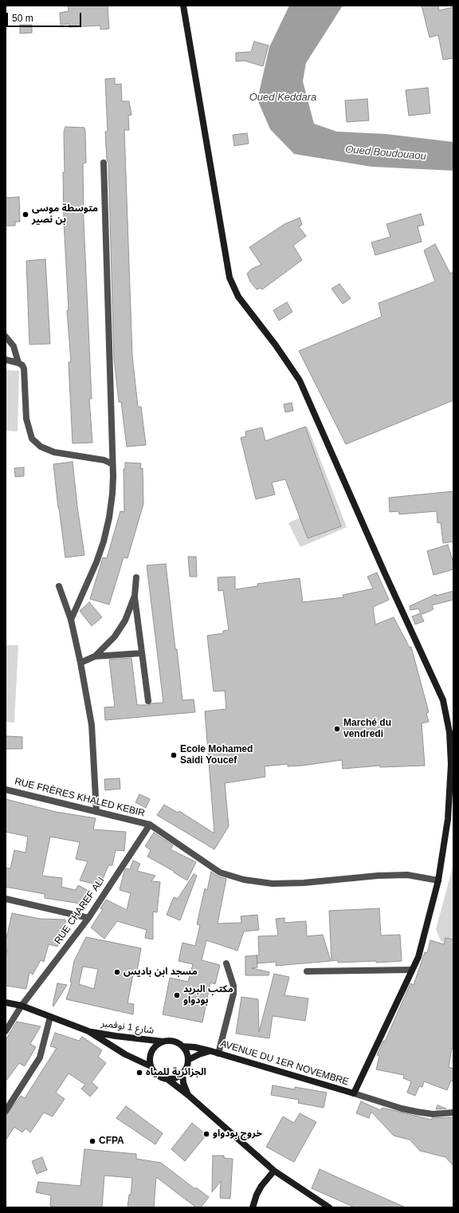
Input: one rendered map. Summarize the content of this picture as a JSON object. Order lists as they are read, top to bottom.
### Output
{
  "streets": {
    "main road": ["شارع 1 نوفمبر", "AVENUE DU 1ER NOVEMBRE"],
    "street": ["RUE FRÈRES KHALED KEBIR", "RUE CHAREF ALI"]
  },
  "crossings": [
    ["RUE FRÈRES KHALED KEBIR", "RUE CHAREF ALI"],
    ["شارع 1 نوفمبر", "AVENUE DU 1ER NOVEMBRE"]
  ],
  "water": ["Oued Keddara", "Oued Boudouaou"],
  "places": [
    "متوسطة موسى بن نصير",
    "Marché du vendredi",
    "Ecole Mohamed Saidi Youcef",
    "مسجد ابن باديس",
    "مكتب البريد بودواو",
    "الجزائرية للمياه",
    "خروج بودواو",
    "CFPA"
  ],
  "scale_bar": "50 m"
}
